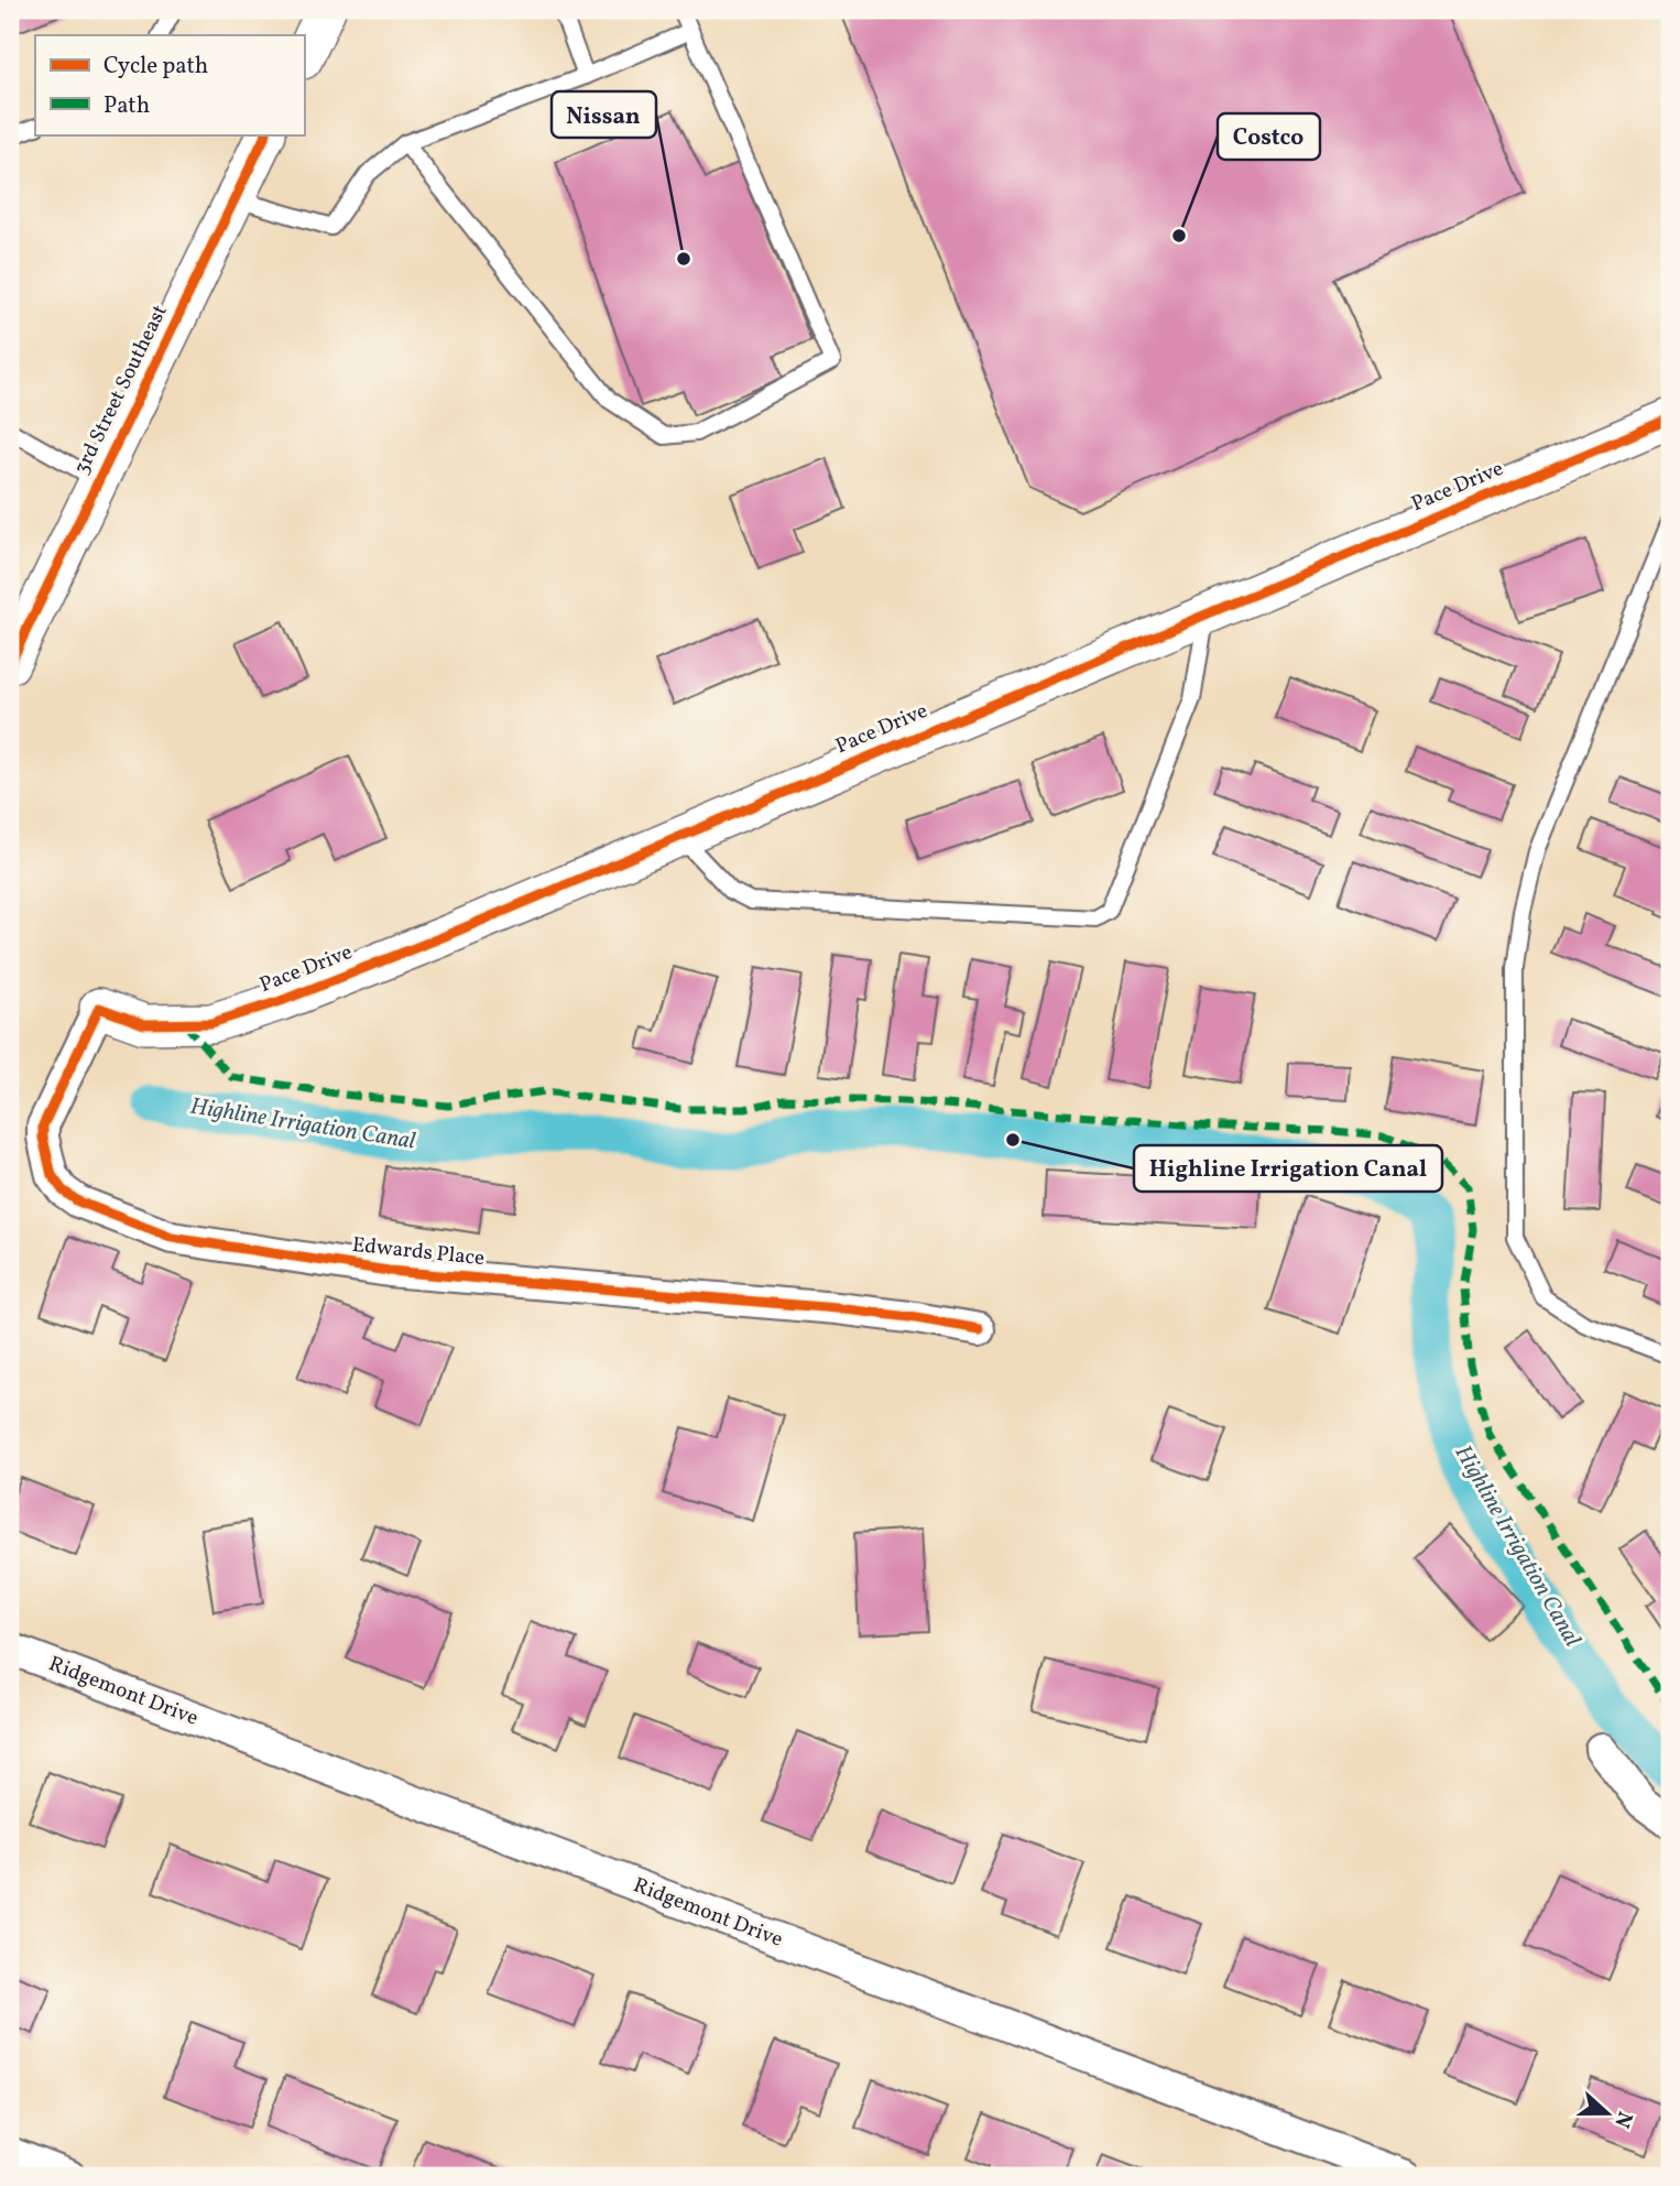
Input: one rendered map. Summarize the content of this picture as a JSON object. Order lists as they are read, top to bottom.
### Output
{
  "streets": {
    "street": [
      "3rd Street Southeast",
      "Pace Drive",
      "Edwards Place",
      "Ridgemont Drive"
    ]
  },
  "crossings": [
    ["Pace Drive", "Edwards Place"]
  ],
  "water": ["Highline Irrigation Canal"],
  "places": ["Costco", "Nissan", "Highline Irrigation Canal"],
  "legend": ["Cycle path", "Path"],
  "north": "right"
}
